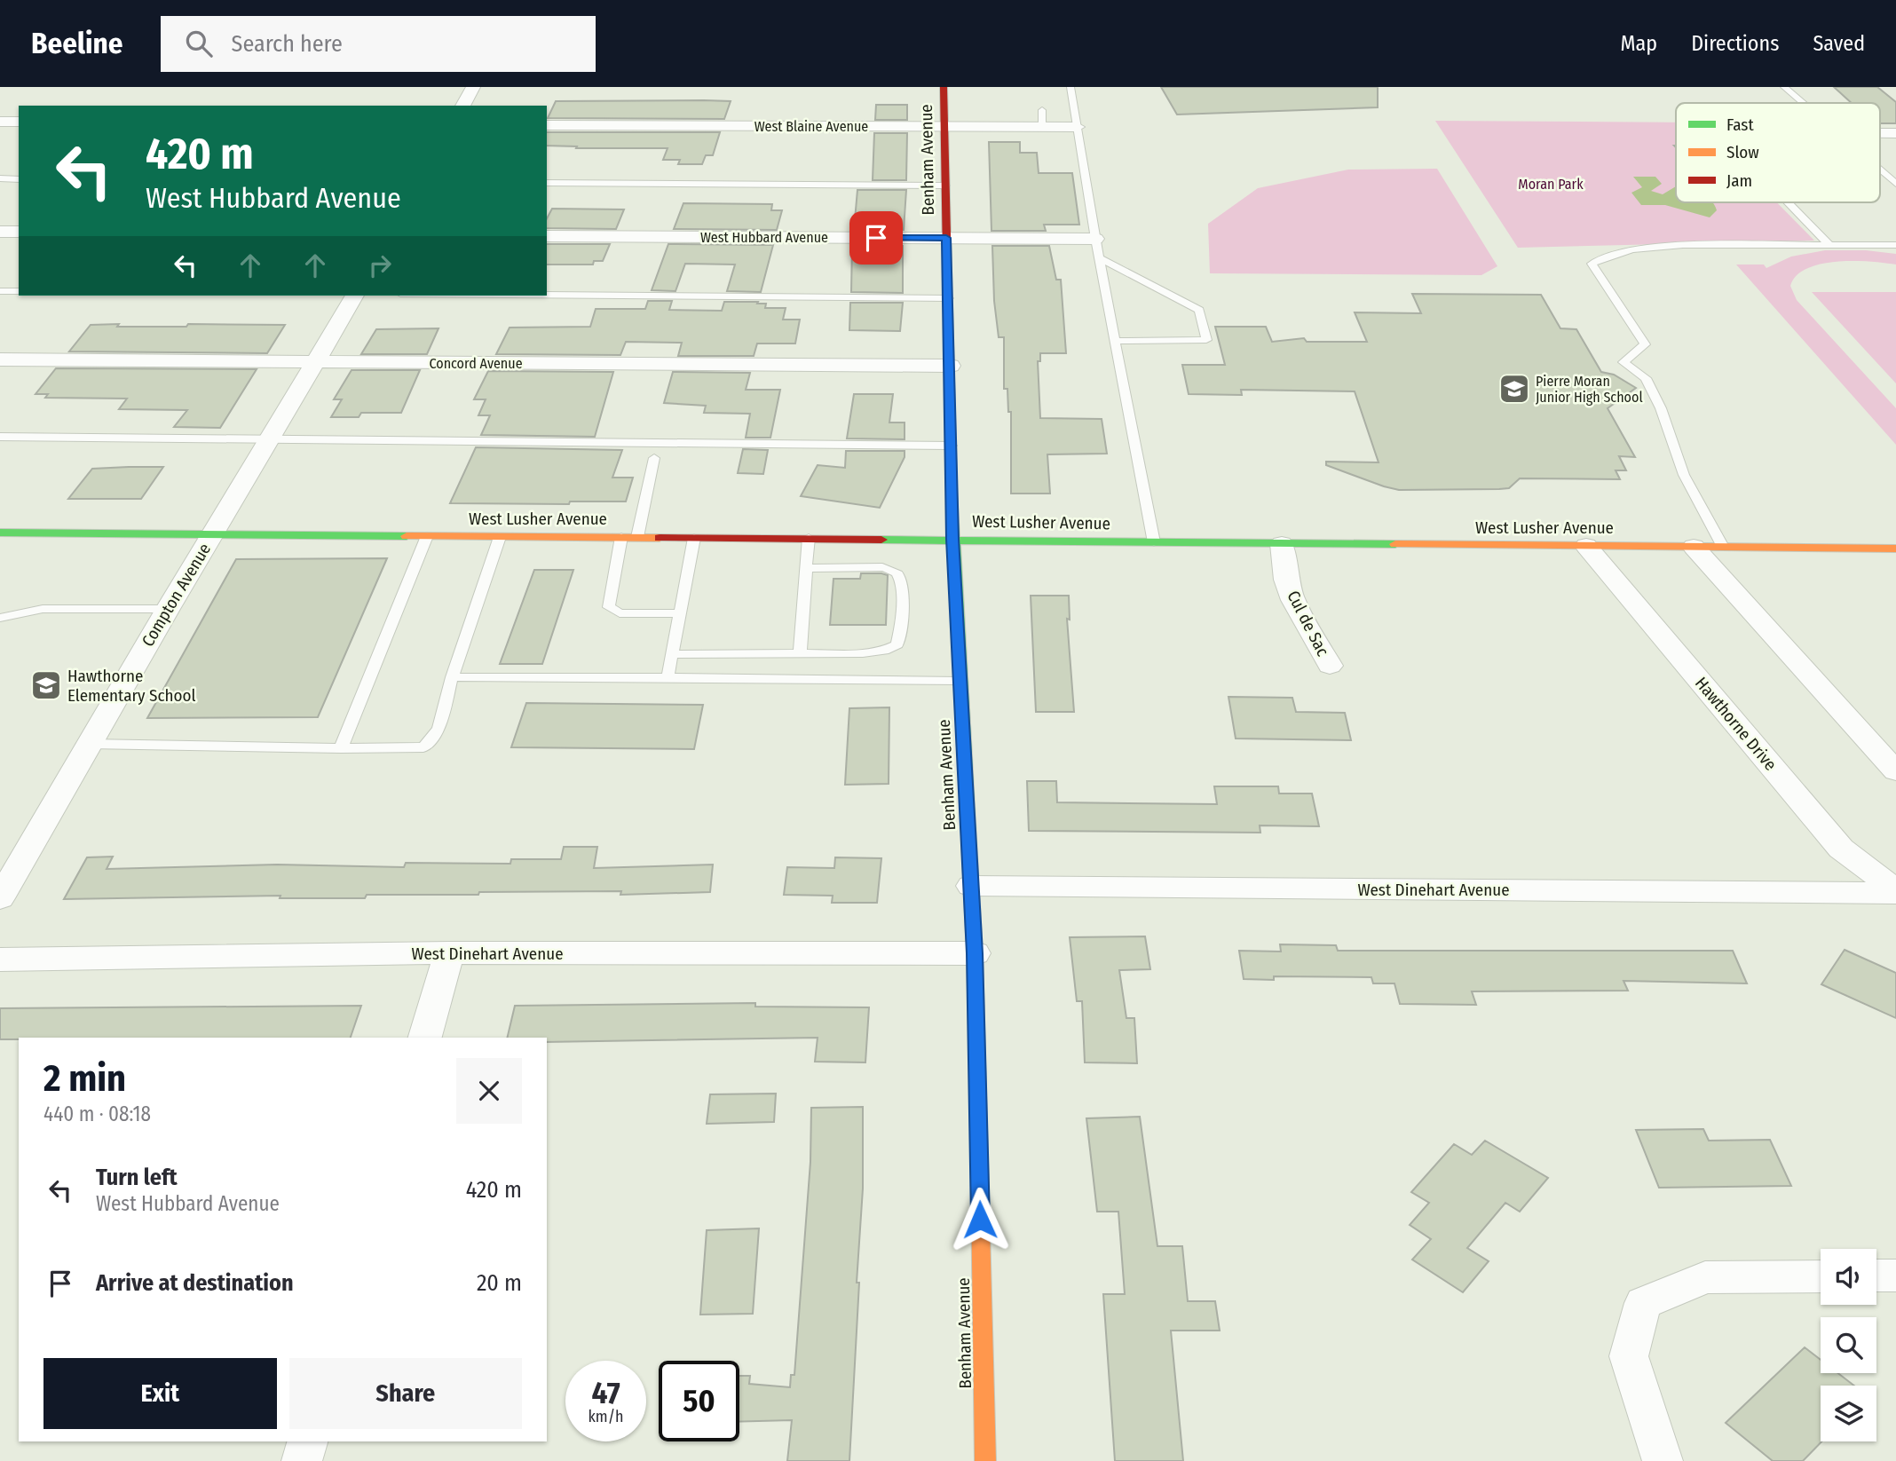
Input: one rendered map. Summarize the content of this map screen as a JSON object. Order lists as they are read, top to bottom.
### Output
{
  "streets": {
    "main road": ["Benham Avenue", "West Lusher Avenue"],
    "street": [
      "West Blaine Avenue",
      "West Hubbard Avenue",
      "Concord Avenue",
      "Compton Avenue",
      "Cul de Sac",
      "Hawthorne Drive",
      "West Dinehart Avenue"
    ]
  },
  "crossings": [
    ["West Blaine Avenue", "Benham Avenue"],
    ["Benham Avenue", "West Hubbard Avenue"],
    ["Benham Avenue", "Concord Avenue"],
    ["Benham Avenue", "West Lusher Avenue"],
    ["Benham Avenue", "West Dinehart Avenue"],
    ["Concord Avenue", "Compton Avenue"],
    ["West Lusher Avenue", "Compton Avenue"],
    ["West Lusher Avenue", "Cul de Sac"],
    ["West Lusher Avenue", "Hawthorne Drive"],
    ["Hawthorne Drive", "West Dinehart Avenue"]
  ],
  "parks": ["Moran Park"],
  "places": {
    "school or university": ["Pierre Moran Junior High School", "Hawthorne Elementary School"]
  },
  "legend": ["Fast", "Slow", "Jam"],
  "page": {
    "header": "Beeline",
    "search": "Search here",
    "nav": ["Map", "Directions", "Saved"],
    "turn": ["420 m", "West Hubbard Avenue"],
    "heading": ["2 min", "440 m · 08:18"],
    "list": [
      {
        "name": "Turn left",
        "note": "West Hubbard Avenue",
        "value": "420 m"
      },
      {
        "name": "Arrive at destination",
        "value": "20 m"
      }
    ],
    "buttons": ["Exit", "Share"],
    "speed": "47 km/h",
    "limit": "50"
  }
}
